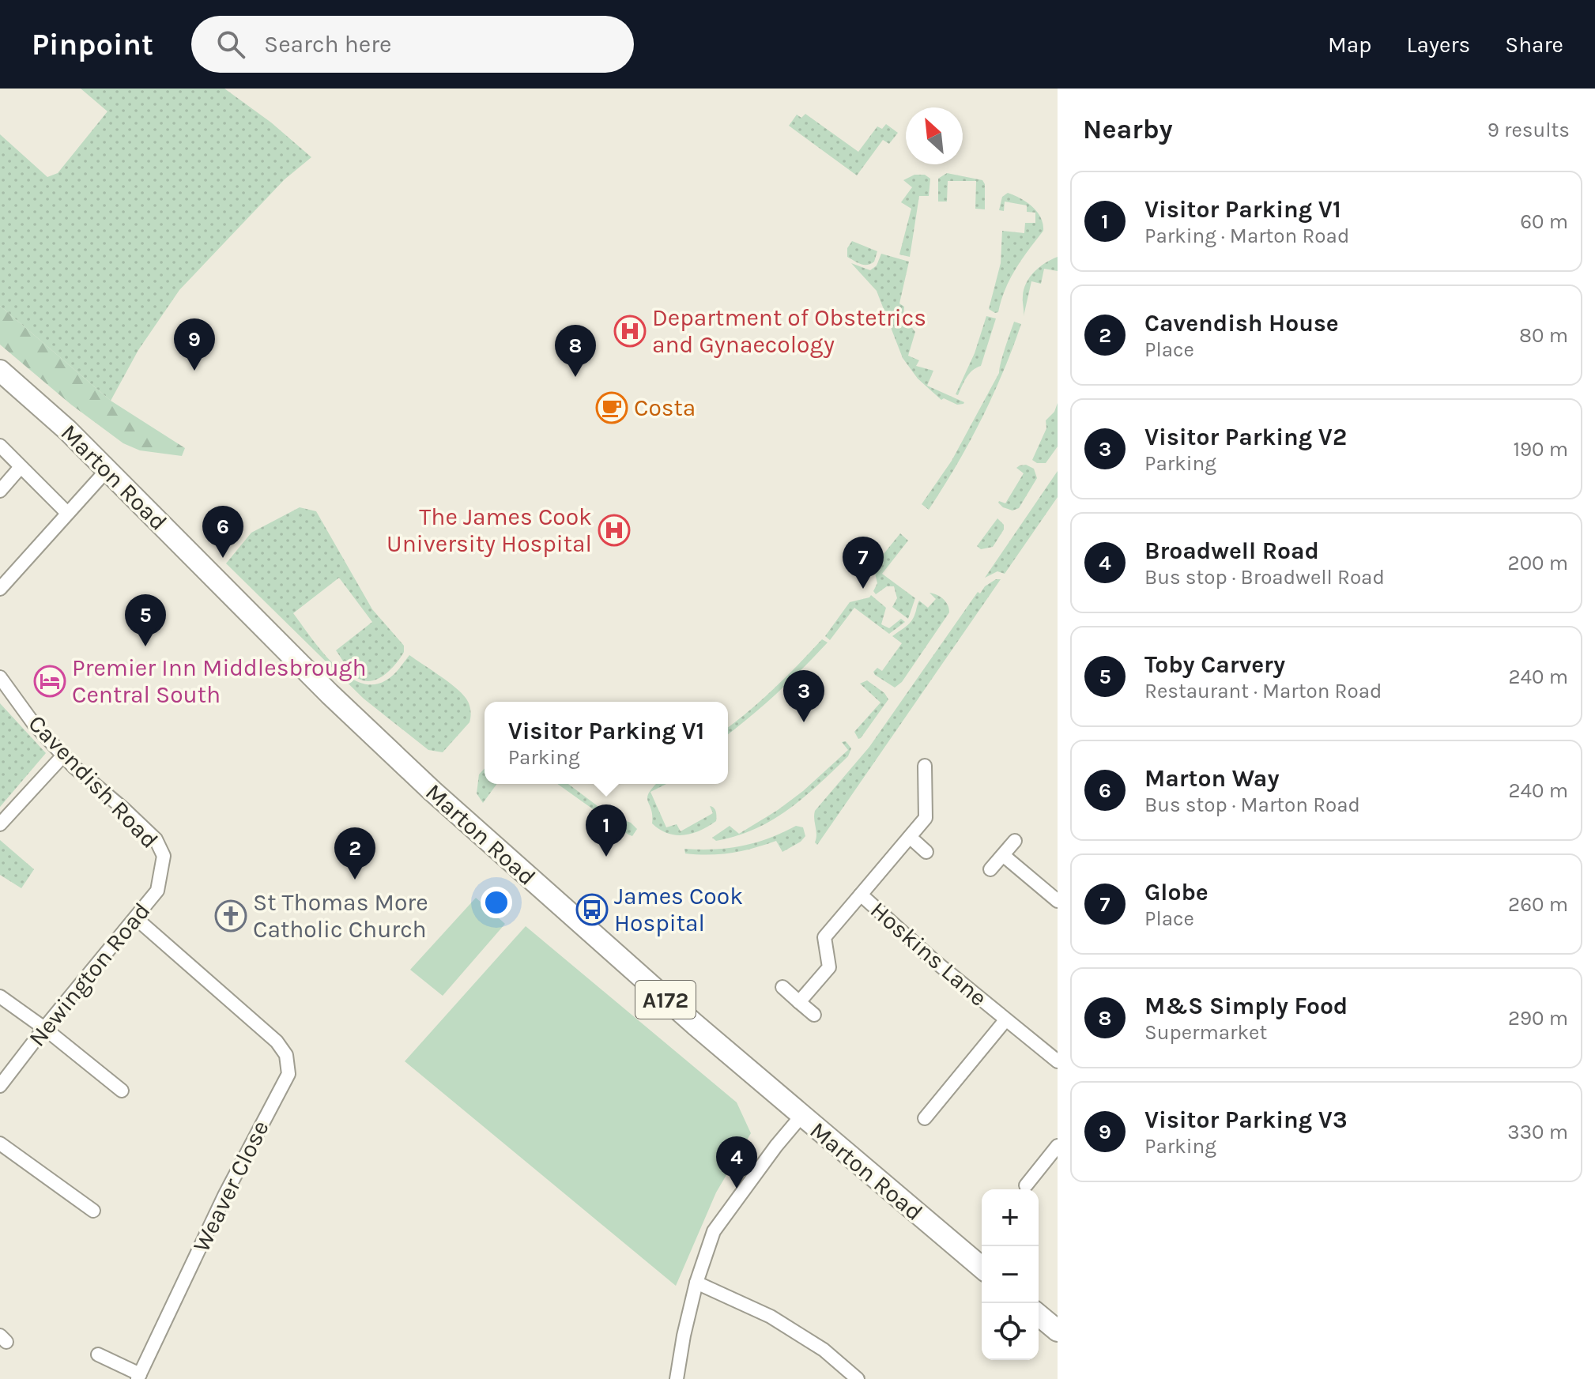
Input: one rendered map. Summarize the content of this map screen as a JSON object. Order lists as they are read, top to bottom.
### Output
{
  "streets": {
    "main road": ["Marton Road", "A172"],
    "street": [
      "Cavendish Road",
      "Hoskins Lane",
      "Newington Road",
      "Weaver Close"
    ]
  },
  "crossings": [
    ["Cavendish Road", "Newington Road"],
    ["Newington Road", "Weaver Close"]
  ],
  "places": {
    "hospital": ["Department of Obstetrics and Gynaecology", "The James Cook University Hospital"],
    "cafe": ["Costa"],
    "hotel": ["Premier Inn Middlesbrough Central South"],
    "bus stop": ["James Cook Hospital"],
    "church": ["St Thomas More Catholic Church"]
  },
  "north": "top left",
  "page": {
    "header": "Pinpoint",
    "search": "Search here",
    "nav": ["Map", "Layers", "Share"],
    "heading": ["Nearby", "9 results"],
    "list": [
      {
        "mark": "1",
        "name": "Visitor Parking V1",
        "note": "Parking · Marton Road",
        "value": "60 m"
      },
      {
        "mark": "2",
        "name": "Cavendish House",
        "note": "Place",
        "value": "80 m"
      },
      {
        "mark": "3",
        "name": "Visitor Parking V2",
        "note": "Parking",
        "value": "190 m"
      },
      {
        "mark": "4",
        "name": "Broadwell Road",
        "note": "Bus stop · Broadwell Road",
        "value": "200 m"
      },
      {
        "mark": "5",
        "name": "Toby Carvery",
        "note": "Restaurant · Marton Road",
        "value": "240 m"
      },
      {
        "mark": "6",
        "name": "Marton Way",
        "note": "Bus stop · Marton Road",
        "value": "240 m"
      },
      {
        "mark": "7",
        "name": "Globe",
        "note": "Place",
        "value": "260 m"
      },
      {
        "mark": "8",
        "name": "M&S Simply Food",
        "note": "Supermarket",
        "value": "290 m"
      },
      {
        "mark": "9",
        "name": "Visitor Parking V3",
        "note": "Parking",
        "value": "330 m"
      }
    ],
    "pins": [
      "9",
      "8",
      "6",
      "7",
      "5",
      "3",
      "1",
      "2",
      "4"
    ],
    "popup": ["Visitor Parking V1", "Parking"],
    "map_buttons": ["+", "−"]
  }
}
